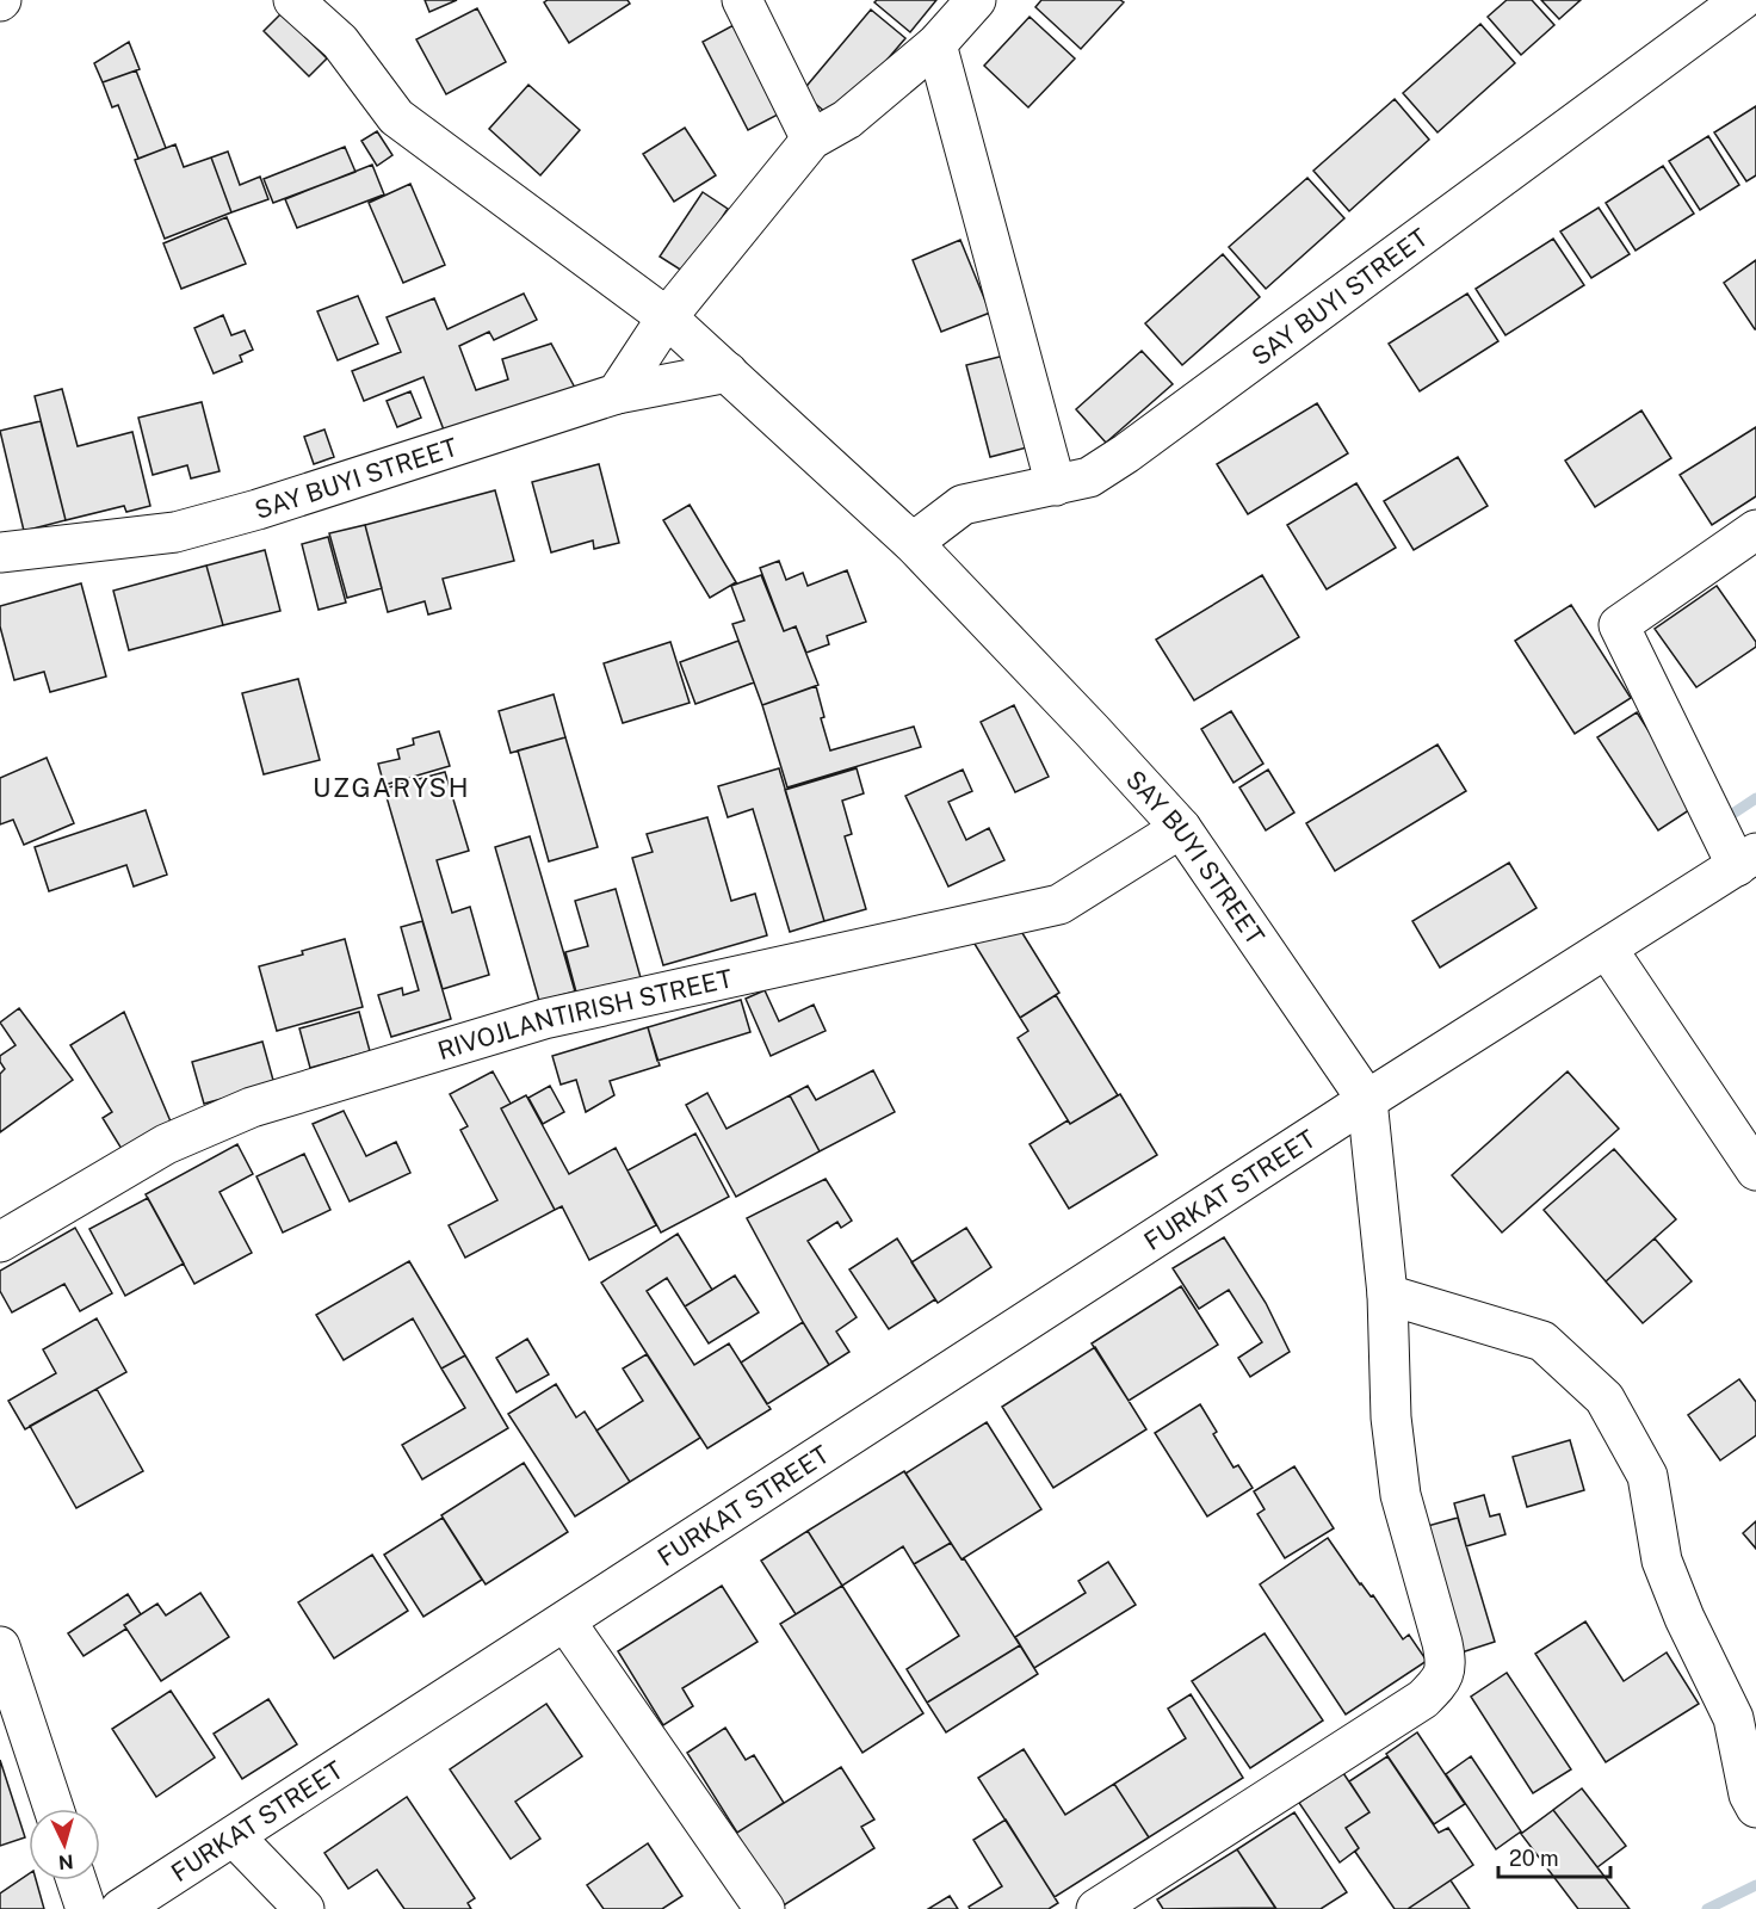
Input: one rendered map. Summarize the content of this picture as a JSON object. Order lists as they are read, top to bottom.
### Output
{
  "streets": {
    "street": ["SAY BUYI STREET", "RIVOJLANTIRISH STREET", "FURKAT STREET"]
  },
  "crossings": [
    ["SAY BUYI STREET", "RIVOJLANTIRISH STREET"],
    ["SAY BUYI STREET", "FURKAT STREET"]
  ],
  "districts": ["UZGARYSH"],
  "scale_bar": "20 m",
  "north": "bottom"
}
